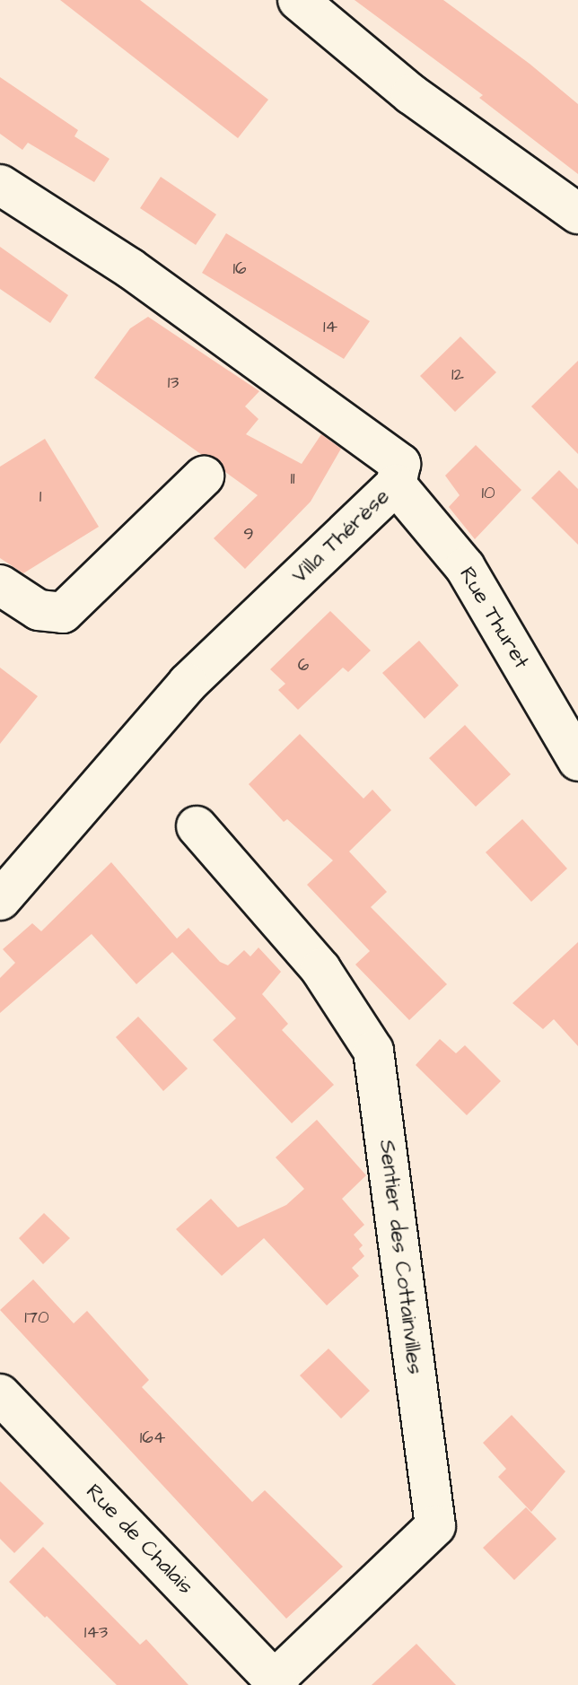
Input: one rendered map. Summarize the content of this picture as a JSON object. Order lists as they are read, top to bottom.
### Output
{
  "streets": {
    "street": [
      "Villa Thérèse",
      "Rue Thuret",
      "Sentier des Cottainvilles",
      "Rue de Chalais"
    ]
  },
  "crossings": [
    ["Villa Thérèse", "Rue Thuret"],
    ["Sentier des Cottainvilles", "Rue de Chalais"]
  ],
  "house_numbers": [
    "16",
    "14",
    "12",
    "13",
    "11",
    "10",
    "1",
    "9",
    "6",
    "170",
    "164",
    "143"
  ]
}
